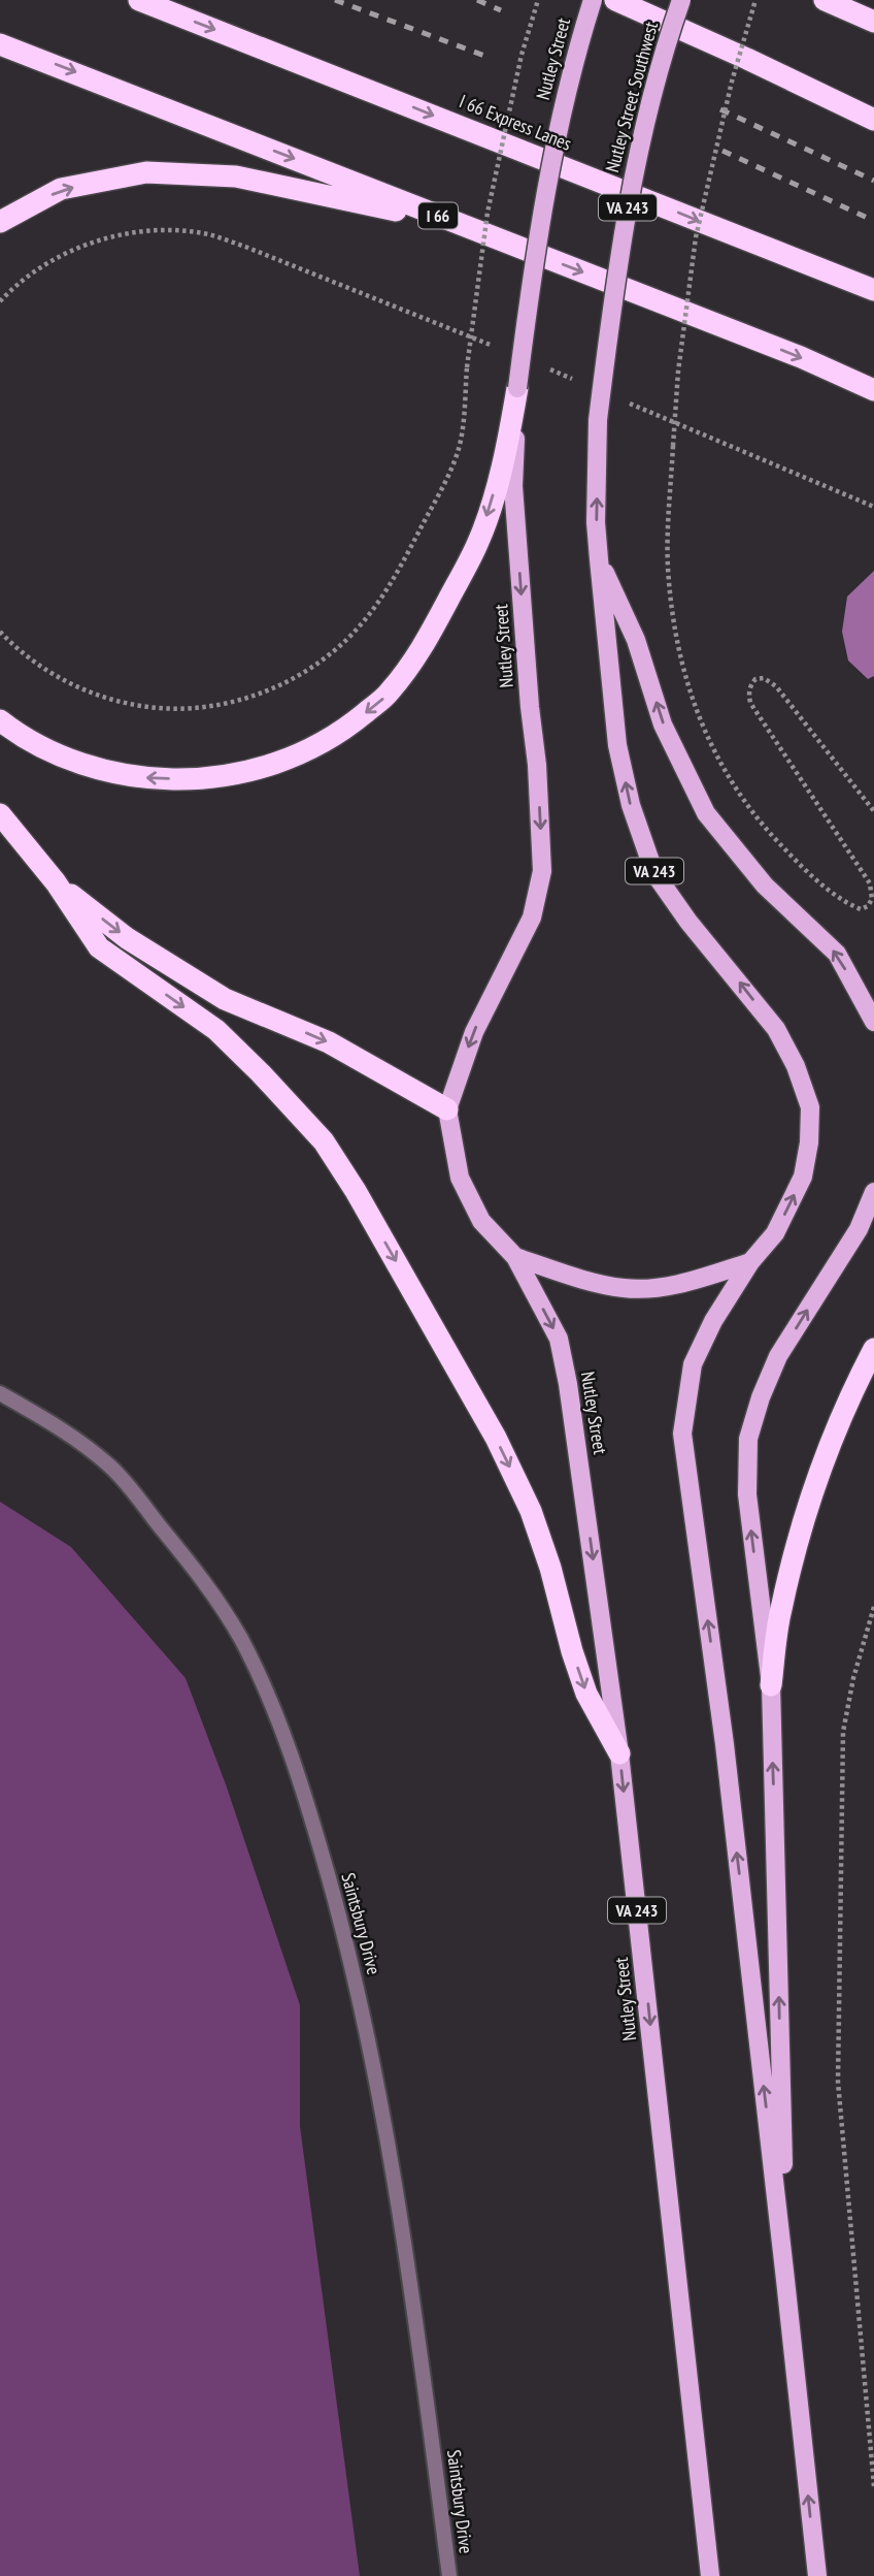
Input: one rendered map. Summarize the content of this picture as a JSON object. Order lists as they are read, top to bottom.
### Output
{
  "streets": {
    "highway": ["I 66 Express Lanes", "I 66"],
    "main road": ["Nutley Street", "Nutley Street Southwest", "VA 243"],
    "street": ["Saintsbury Drive"]
  },
  "crossings": [
    ["Nutley Street", "VA 243"],
    ["Nutley Street Southwest", "VA 243"]
  ],
  "one_way": ["Nutley Street Southwest"]
}
